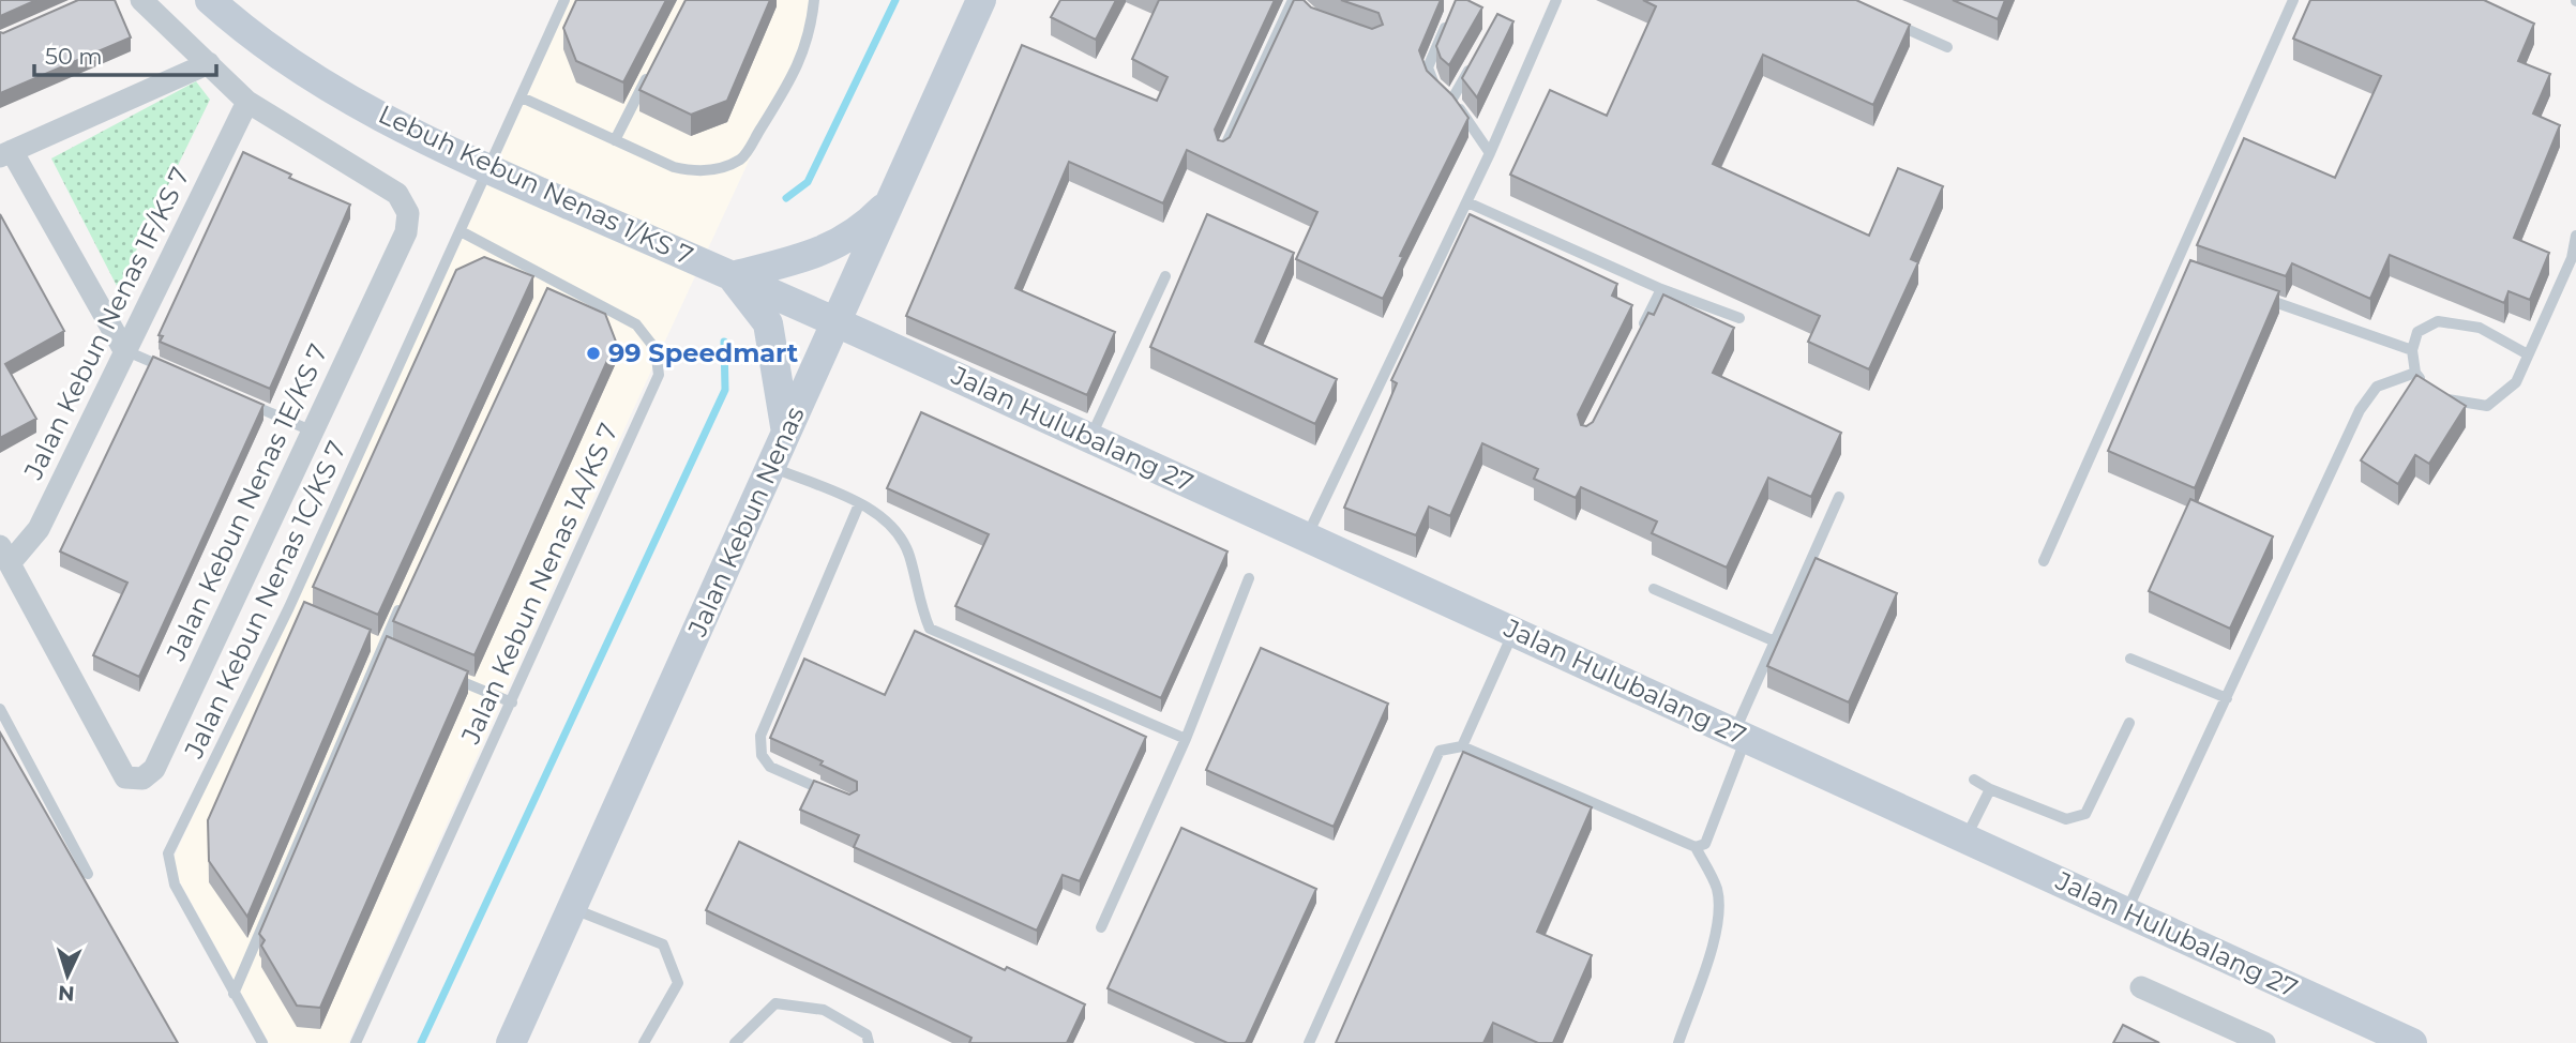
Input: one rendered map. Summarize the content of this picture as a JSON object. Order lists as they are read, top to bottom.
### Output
{
  "streets": {
    "street": [
      "Lebuh Kebun Nenas 1/KS 7",
      "Jalan Kebun Nenas 1F/KS 7",
      "Jalan Hulubalang 27",
      "Jalan Kebun Nenas 1E/KS 7",
      "Jalan Kebun Nenas"
    ],
    "lane": ["Jalan Kebun Nenas 1A/KS 7", "Jalan Kebun Nenas 1C/KS 7"]
  },
  "crossings": [
    ["Lebuh Kebun Nenas 1/KS 7", "Jalan Hulubalang 27"],
    ["Lebuh Kebun Nenas 1/KS 7", "Jalan Kebun Nenas"],
    ["Lebuh Kebun Nenas 1/KS 7", "Jalan Kebun Nenas 1C/KS 7"],
    ["Jalan Kebun Nenas 1F/KS 7", "Jalan Kebun Nenas 1E/KS 7"],
    ["Jalan Hulubalang 27", "Jalan Kebun Nenas"],
    ["Jalan Kebun Nenas 1A/KS 7", "Jalan Kebun Nenas 1C/KS 7"]
  ],
  "places": ["99 Speedmart"],
  "scale_bar": "50 m",
  "north": "bottom"
}
